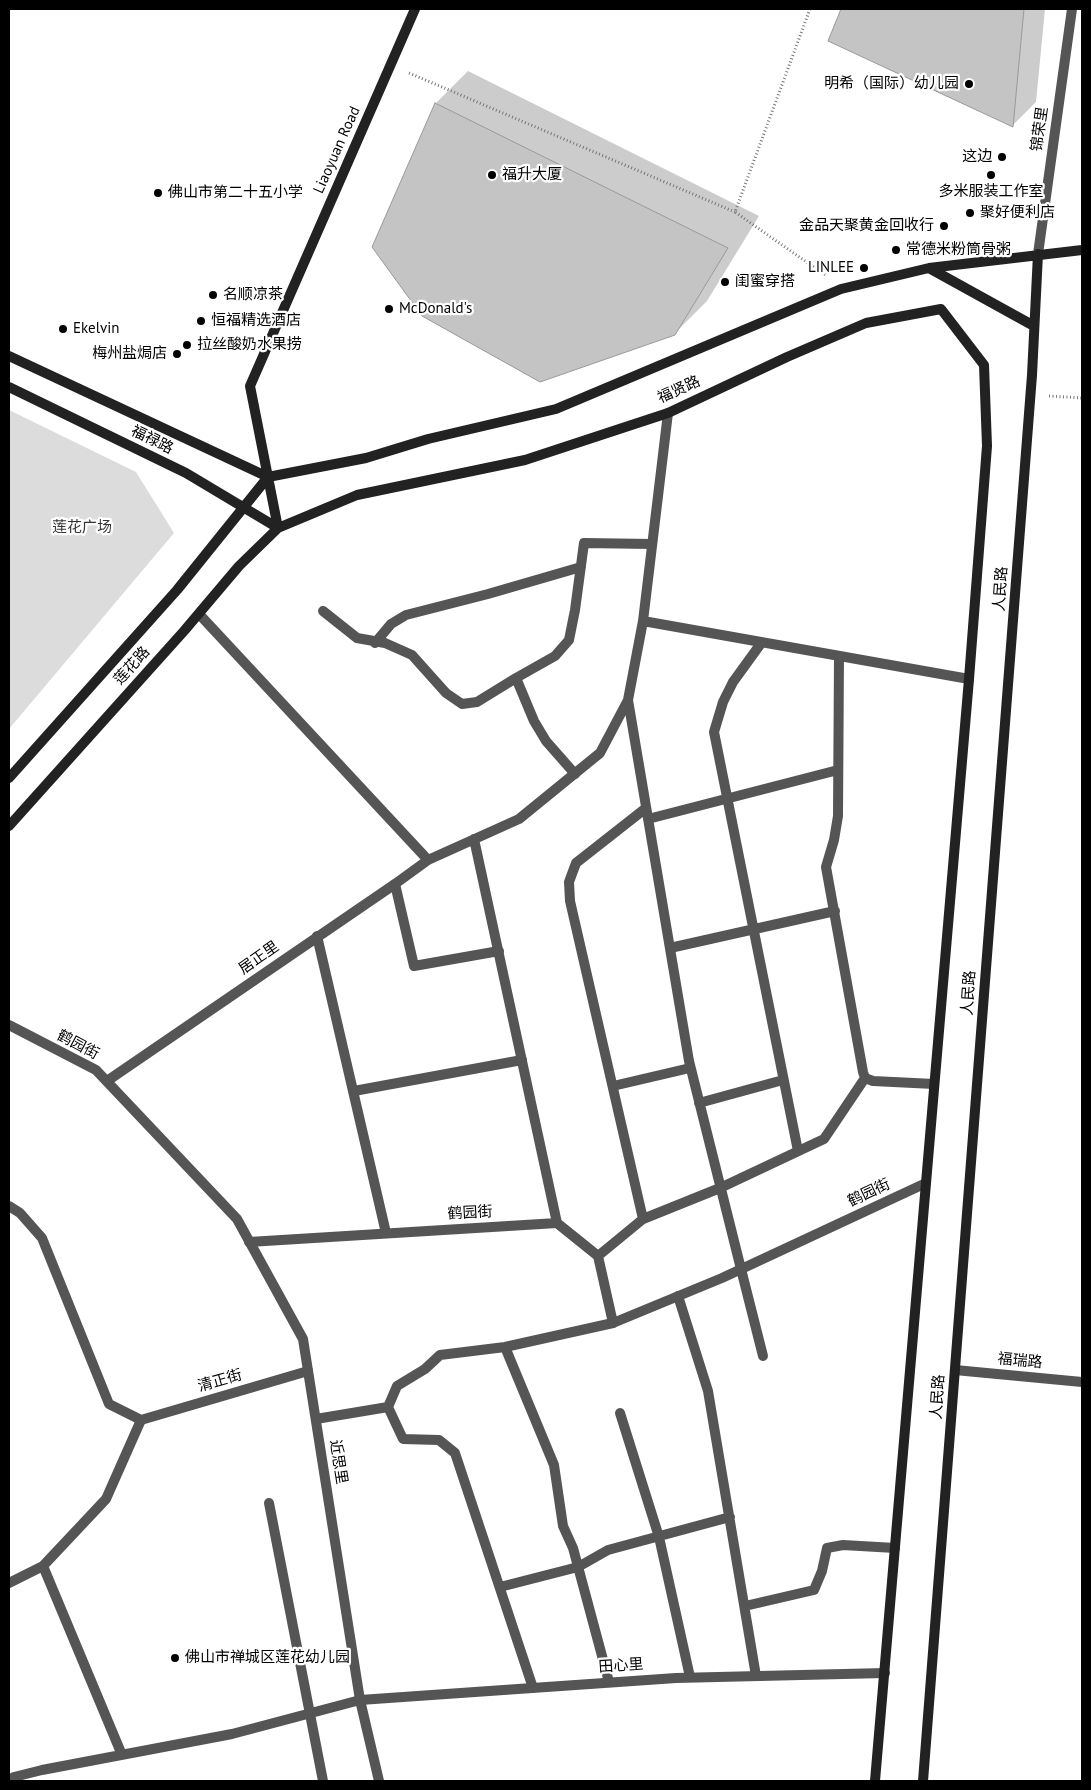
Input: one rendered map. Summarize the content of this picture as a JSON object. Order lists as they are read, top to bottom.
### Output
{
  "streets": {
    "main road": [
      "Liaoyuan Road",
      "福贤路",
      "福禄路",
      "人民路",
      "莲花路"
    ],
    "street": [
      "锦荣里",
      "居正里",
      "鹤园街",
      "福瑞路",
      "清正街",
      "近思里",
      "田心里"
    ]
  },
  "crossings": [
    ["锦荣里", "福贤路"],
    ["锦荣里", "人民路"],
    ["Liaoyuan Road", "福贤路"],
    ["Liaoyuan Road", "福禄路"],
    ["Liaoyuan Road", "莲花路"],
    ["福贤路", "福禄路"],
    ["福贤路", "人民路"],
    ["福贤路", "莲花路"],
    ["福禄路", "莲花路"],
    ["人民路", "鹤园街"],
    ["人民路", "福瑞路"],
    ["人民路", "田心里"],
    ["居正里", "鹤园街"],
    ["鹤园街", "近思里"],
    ["清正街", "近思里"],
    ["近思里", "田心里"]
  ],
  "parks": ["莲花广场"],
  "places": [
    "明希（国际）幼儿园",
    "这边",
    "福升大厦",
    "多米服装工作室",
    "佛山市第二十五小学",
    "聚好便利店",
    "金品天聚黄金回收行",
    "常德米粉筒骨粥",
    "LINLEE",
    "闺蜜穿搭",
    "名顺凉茶",
    "McDonald's",
    "恒福精选酒店",
    "Ekelvin",
    "拉丝酸奶水果捞",
    "梅州盐焗店",
    "佛山市禅城区莲花幼儿园"
  ]
}
